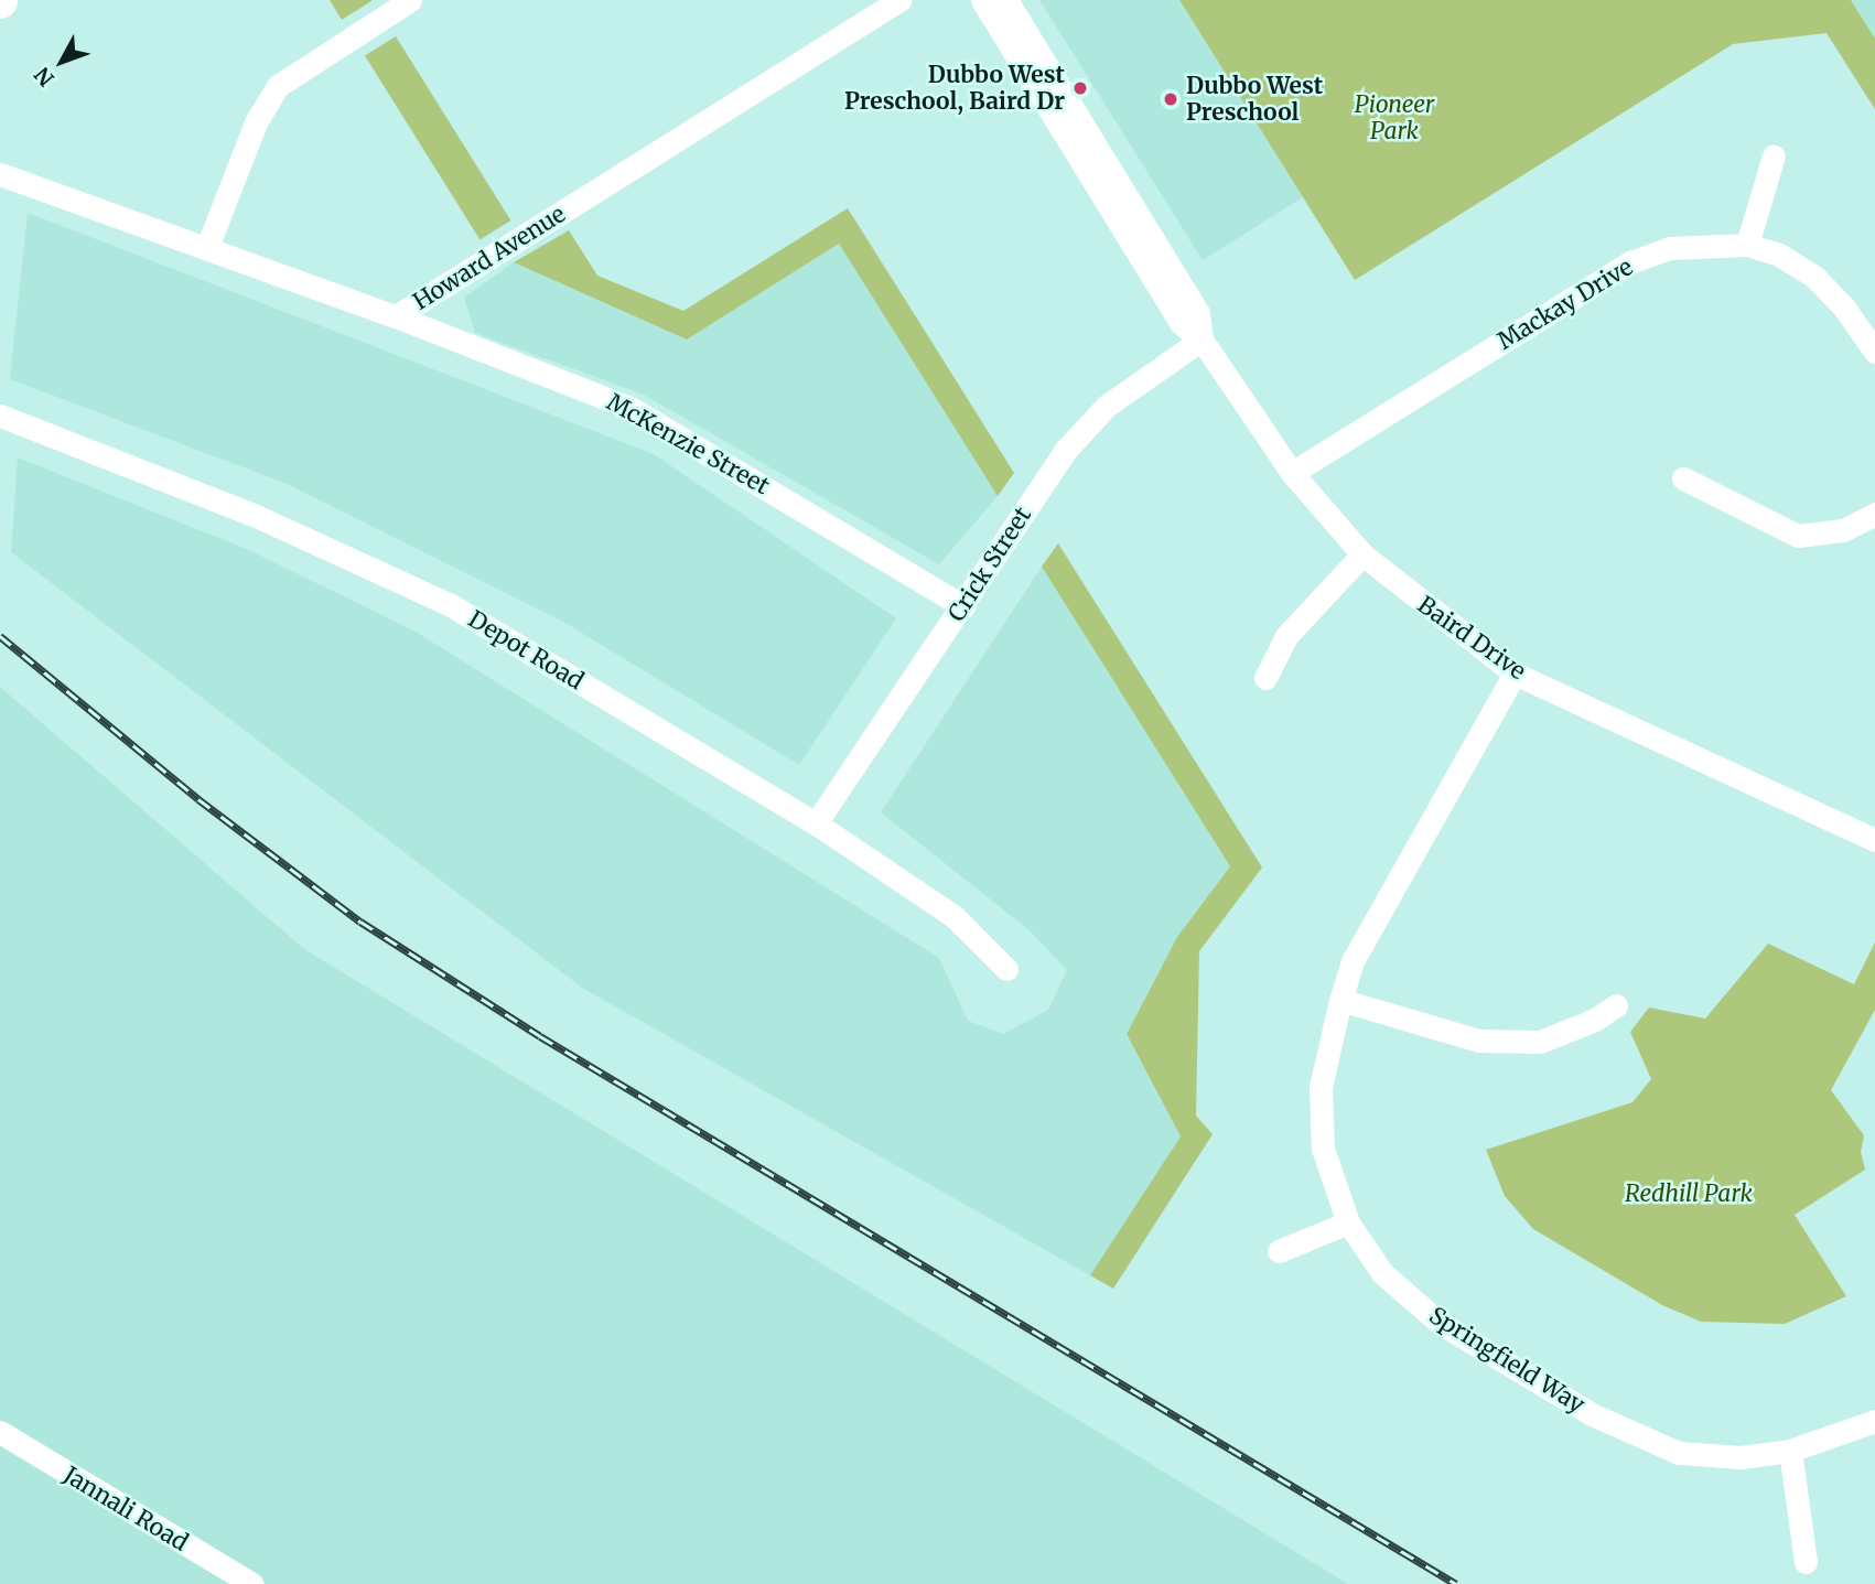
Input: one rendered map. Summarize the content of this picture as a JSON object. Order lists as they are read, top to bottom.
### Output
{
  "streets": {
    "street": [
      "Howard Avenue",
      "Mackay Drive",
      "McKenzie Street",
      "Crick Street",
      "Baird Drive",
      "Depot Road",
      "Springfield Way",
      "Jannali Road"
    ]
  },
  "crossings": [
    ["Howard Avenue", "McKenzie Street"],
    ["Mackay Drive", "Baird Drive"],
    ["McKenzie Street", "Crick Street"],
    ["Crick Street", "Baird Drive"],
    ["Crick Street", "Depot Road"],
    ["Baird Drive", "Springfield Way"]
  ],
  "parks": ["Pioneer Park", "Redhill Park"],
  "places": ["Dubbo West Preschool, Baird Dr", "Dubbo West Preschool"],
  "north": "bottom left"
}
